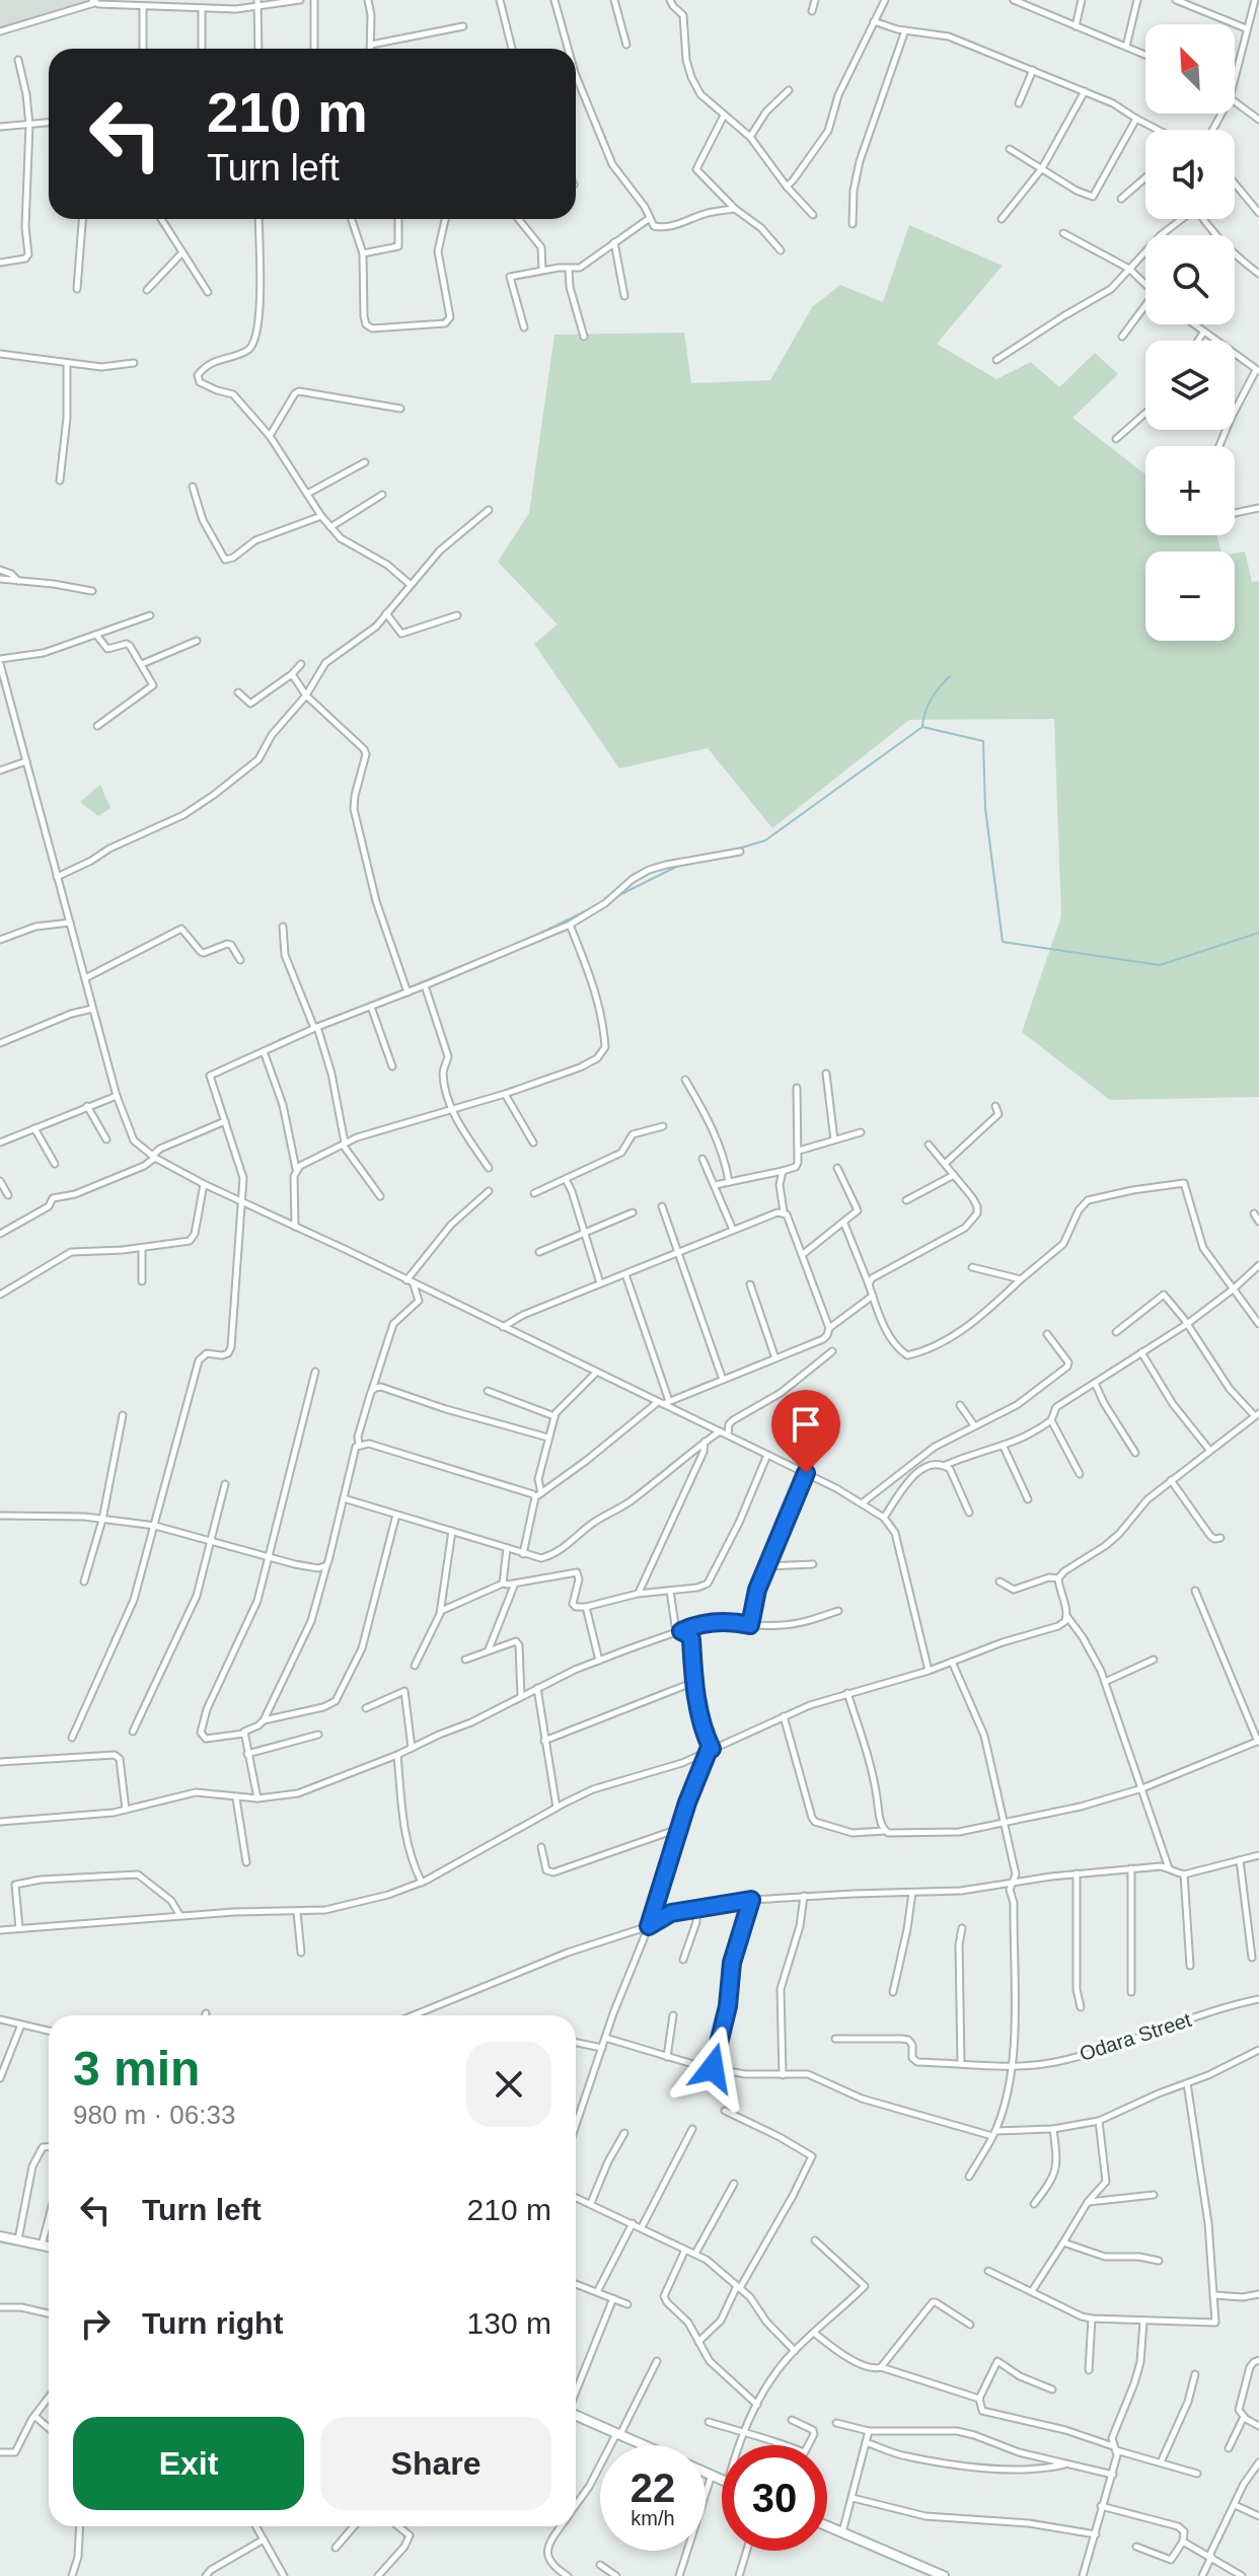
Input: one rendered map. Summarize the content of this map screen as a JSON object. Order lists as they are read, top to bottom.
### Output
{
  "streets": {
    "street": ["Odara Street"]
  },
  "north": "top left",
  "page": {
    "map_buttons": ["+", "−"],
    "turn": ["210 m", "Turn left"],
    "heading": ["3 min", "980 m · 06:33"],
    "list": [
      {
        "name": "Turn left",
        "value": "210 m"
      },
      {
        "name": "Turn right",
        "value": "130 m"
      }
    ],
    "buttons": ["Exit", "Share"],
    "speed": "22 km/h",
    "limit": "30"
  }
}
